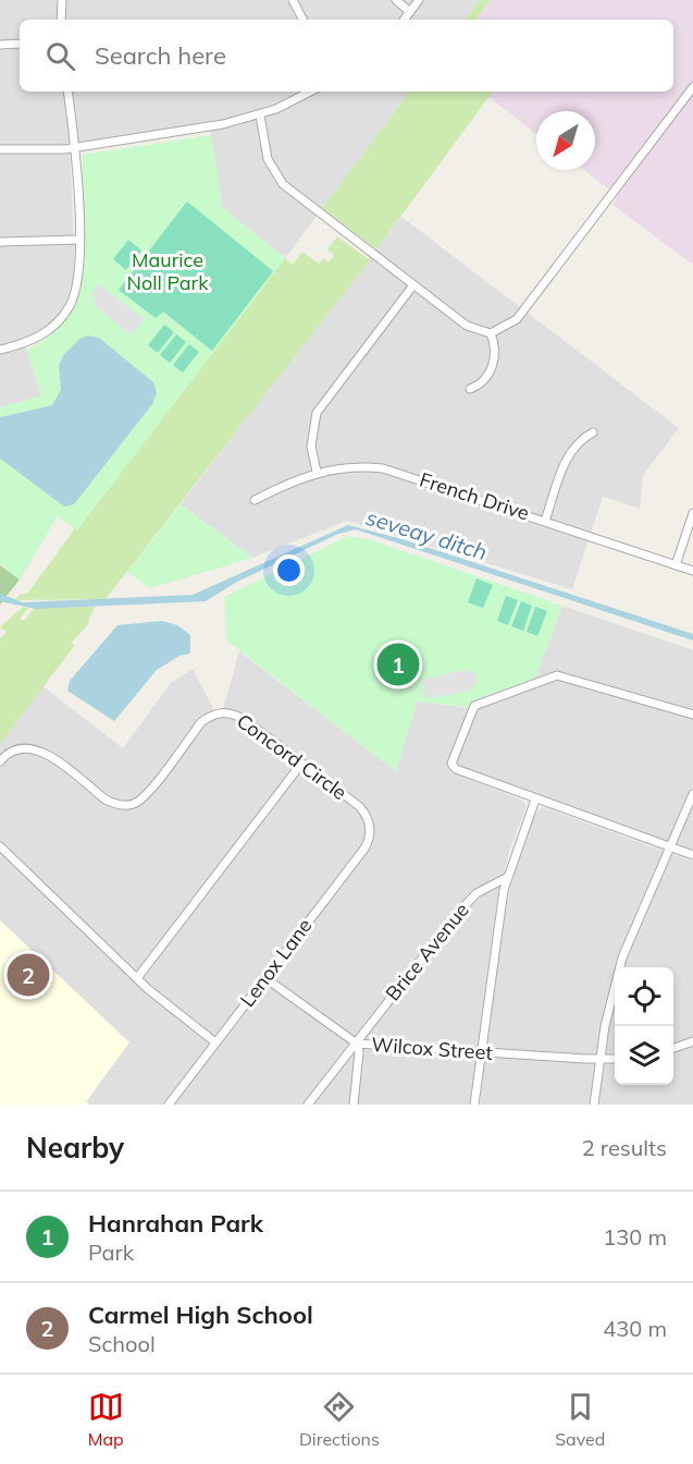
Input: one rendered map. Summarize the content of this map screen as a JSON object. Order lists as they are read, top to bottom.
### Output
{
  "streets": {
    "street": [
      "French Drive",
      "Concord Circle",
      "Brice Avenue",
      "Lenox Lane",
      "Wilcox Street"
    ]
  },
  "crossings": [
    ["Concord Circle", "Lenox Lane"],
    ["Brice Avenue", "Wilcox Street"],
    ["Lenox Lane", "Wilcox Street"]
  ],
  "water": ["seveay ditch"],
  "parks": ["Maurice Noll Park"],
  "north": "bottom left",
  "page": {
    "search": "Search here",
    "pins": ["1", "2"],
    "heading": ["Nearby", "2 results"],
    "list": [
      {
        "mark": "1",
        "name": "Hanrahan Park",
        "note": "Park",
        "value": "130 m"
      },
      {
        "mark": "2",
        "name": "Carmel High School",
        "note": "School",
        "value": "430 m"
      }
    ],
    "nav": ["Map", "Directions", "Saved"]
  }
}
